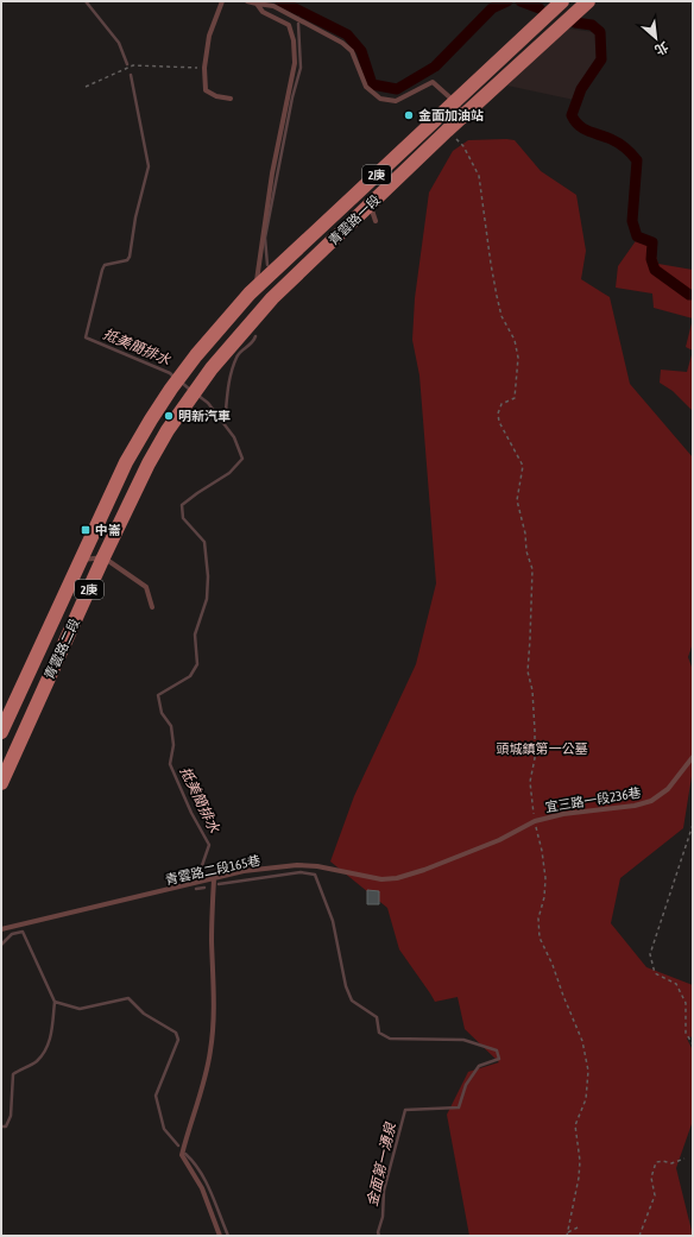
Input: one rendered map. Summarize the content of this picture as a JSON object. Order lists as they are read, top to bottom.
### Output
{
  "streets": {
    "main road": ["2庚", "青雲路一段", "青雲路二段"],
    "lane": ["宜三路一段236巷", "青雲路二段165巷"]
  },
  "crossings": [
    ["青雲路一段", "青雲路二段"],
    ["宜三路一段236巷", "青雲路二段165巷"]
  ],
  "water": ["抵美簡排水", "金面第一湧泉"],
  "parks": ["頭城鎮第一公墓"],
  "places": {
    "other": ["金面加油站", "明新汽車"],
    "transit": ["中崙"]
  },
  "north": "bottom right"
}
